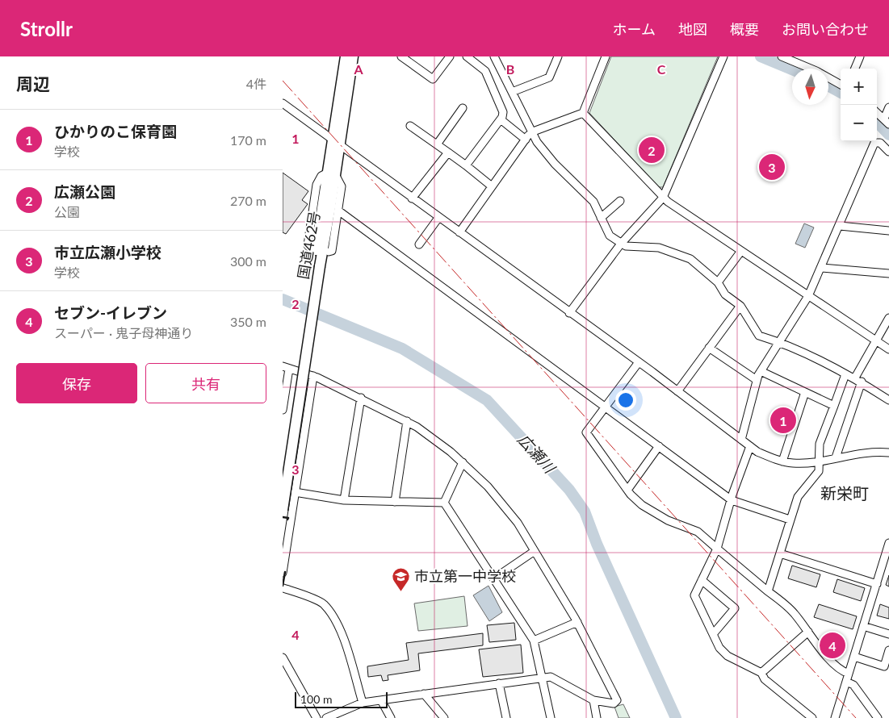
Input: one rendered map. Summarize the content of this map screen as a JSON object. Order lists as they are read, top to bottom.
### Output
{
  "streets": {
    "highway": ["国道462号"]
  },
  "districts": ["新栄町"],
  "water": ["広瀬川"],
  "places": {
    "school or university": ["市立第一中学校"]
  },
  "scale_bar": "100 m",
  "north": "bottom",
  "page": {
    "header": "Strollr",
    "nav": [
      "ホーム",
      "地図",
      "概要",
      "お問い合わせ"
    ],
    "heading": ["周辺", "4件"],
    "map_buttons": ["+", "−"],
    "list": [
      {
        "mark": "1",
        "name": "ひかりのこ保育園",
        "note": "学校",
        "value": "170 m"
      },
      {
        "mark": "2",
        "name": "広瀬公園",
        "note": "公園",
        "value": "270 m"
      },
      {
        "mark": "3",
        "name": "市立広瀬小学校",
        "note": "学校",
        "value": "300 m"
      },
      {
        "mark": "4",
        "name": "セブン-イレブン",
        "note": "スーパー · 鬼子母神通り",
        "value": "350 m"
      }
    ],
    "pins": [
      "2",
      "3",
      "1",
      "4"
    ],
    "buttons": ["保存", "共有"],
    "scale": "100 m"
  },
  "grid": {
    "columns": ["A", "B", "C"],
    "rows": [
      "1",
      "2",
      "3",
      "4"
    ]
  }
}
